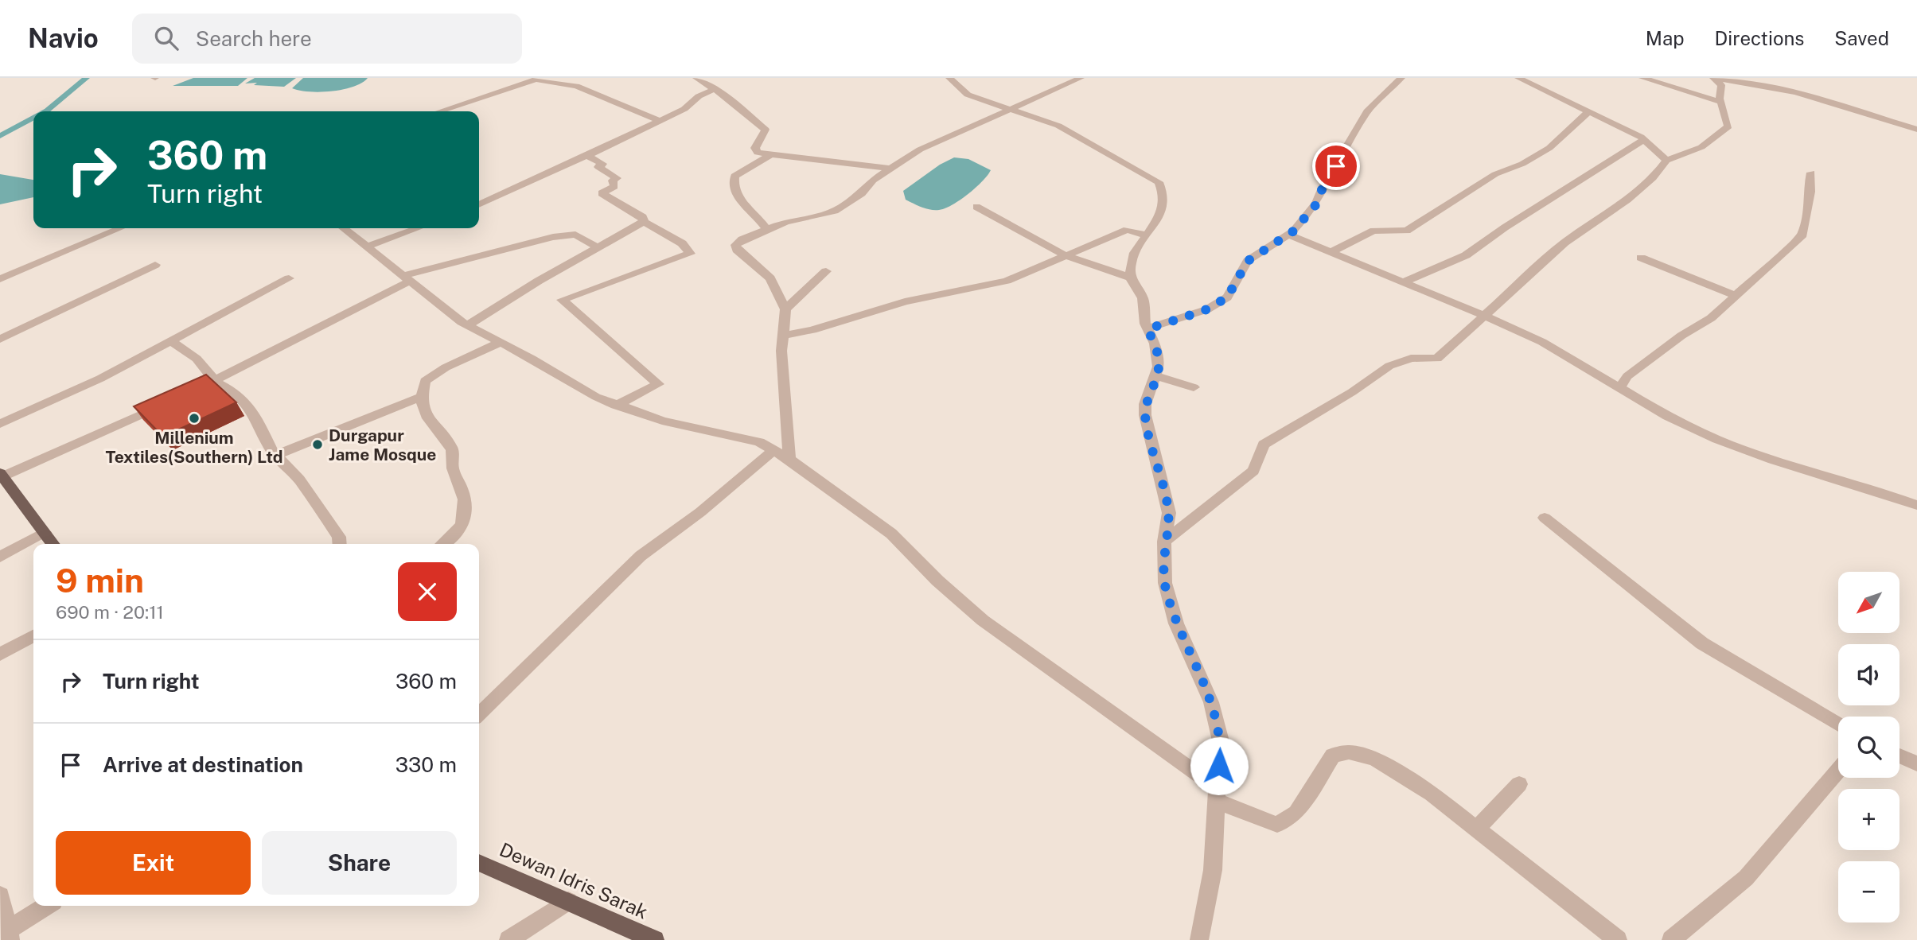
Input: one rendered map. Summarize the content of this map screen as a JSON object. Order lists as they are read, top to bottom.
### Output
{
  "streets": {
    "main road": ["Dewan Idris Sarak"]
  },
  "places": ["Millenium Textiles(Southern) Ltd", "Durgapur Jame Mosque"],
  "north": "bottom left",
  "page": {
    "header": "Navio",
    "search": "Search here",
    "nav": ["Map", "Directions", "Saved"],
    "turn": ["360 m", "Turn right"],
    "heading": ["9 min", "690 m · 20:11"],
    "map_buttons": ["+", "−"],
    "list": [
      {
        "name": "Turn right",
        "value": "360 m"
      },
      {
        "name": "Arrive at destination",
        "value": "330 m"
      }
    ],
    "buttons": ["Exit", "Share"]
  }
}
